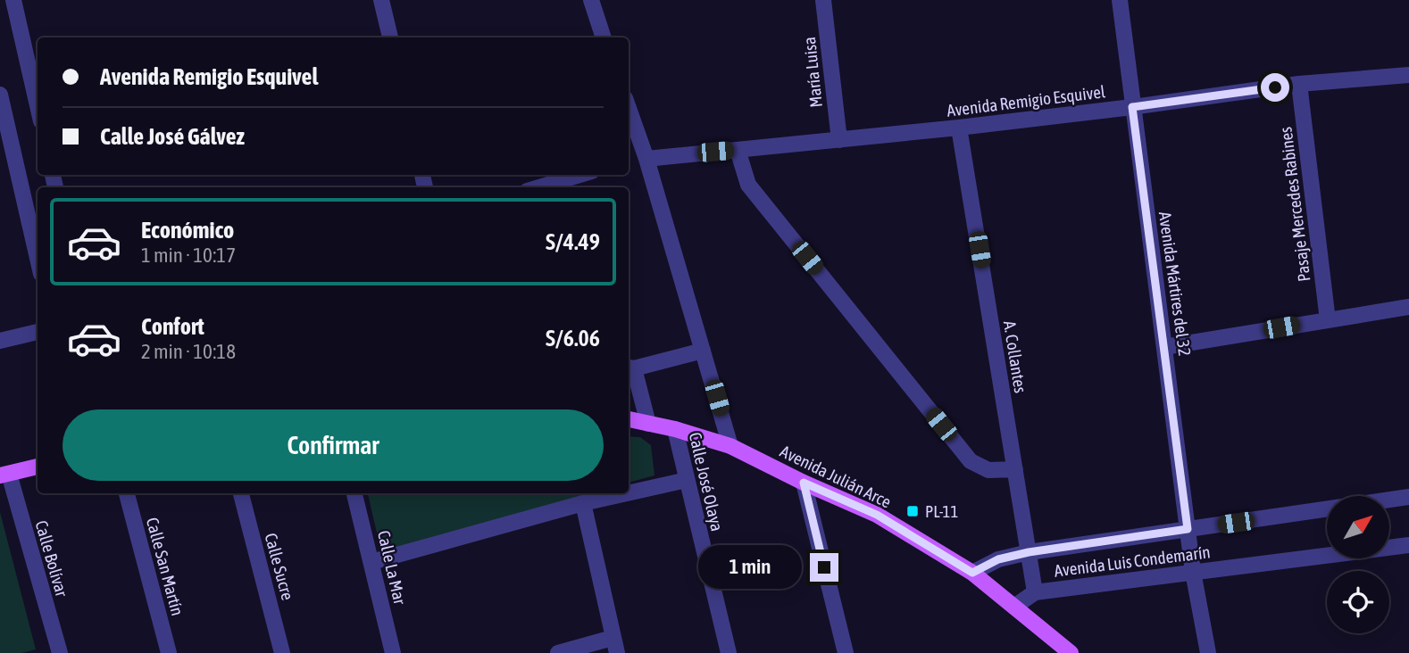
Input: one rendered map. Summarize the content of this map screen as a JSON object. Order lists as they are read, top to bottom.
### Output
{
  "streets": {
    "main road": ["Avenida Julián Arce"],
    "street": [
      "María Luisa",
      "Avenida Remigio Esquivel",
      "Pasaje Mercedes Rabines",
      "Avenida Mártires del 32",
      "A. Collantes",
      "Calle José Olaya",
      "Calle Bolívar",
      "Avenida Luis Condemarín",
      "Calle San Martín",
      "Calle Sucre",
      "Calle La Mar"
    ]
  },
  "crossings": [
    ["María Luisa", "Avenida Remigio Esquivel"],
    ["Avenida Remigio Esquivel", "Pasaje Mercedes Rabines"],
    ["Avenida Remigio Esquivel", "Avenida Mártires del 32"],
    ["Avenida Remigio Esquivel", "A. Collantes"],
    ["Avenida Mártires del 32", "Avenida Luis Condemarín"],
    ["A. Collantes", "Avenida Luis Condemarín"],
    ["Avenida Julián Arce", "Calle José Olaya"],
    ["Avenida Julián Arce", "Avenida Luis Condemarín"]
  ],
  "places": {
    "transit": ["PL-11"]
  },
  "north": "top right",
  "page": {
    "banner": ["Avenida Remigio Esquivel", "Calle José Gálvez"],
    "list": [
      {
        "name": "Económico",
        "note": "1 min · 10:17",
        "value": "S/4.49"
      },
      {
        "name": "Confort",
        "note": "2 min · 10:18",
        "value": "S/6.06"
      }
    ],
    "buttons": "Confirmar",
    "bubble": "1 min"
  }
}
